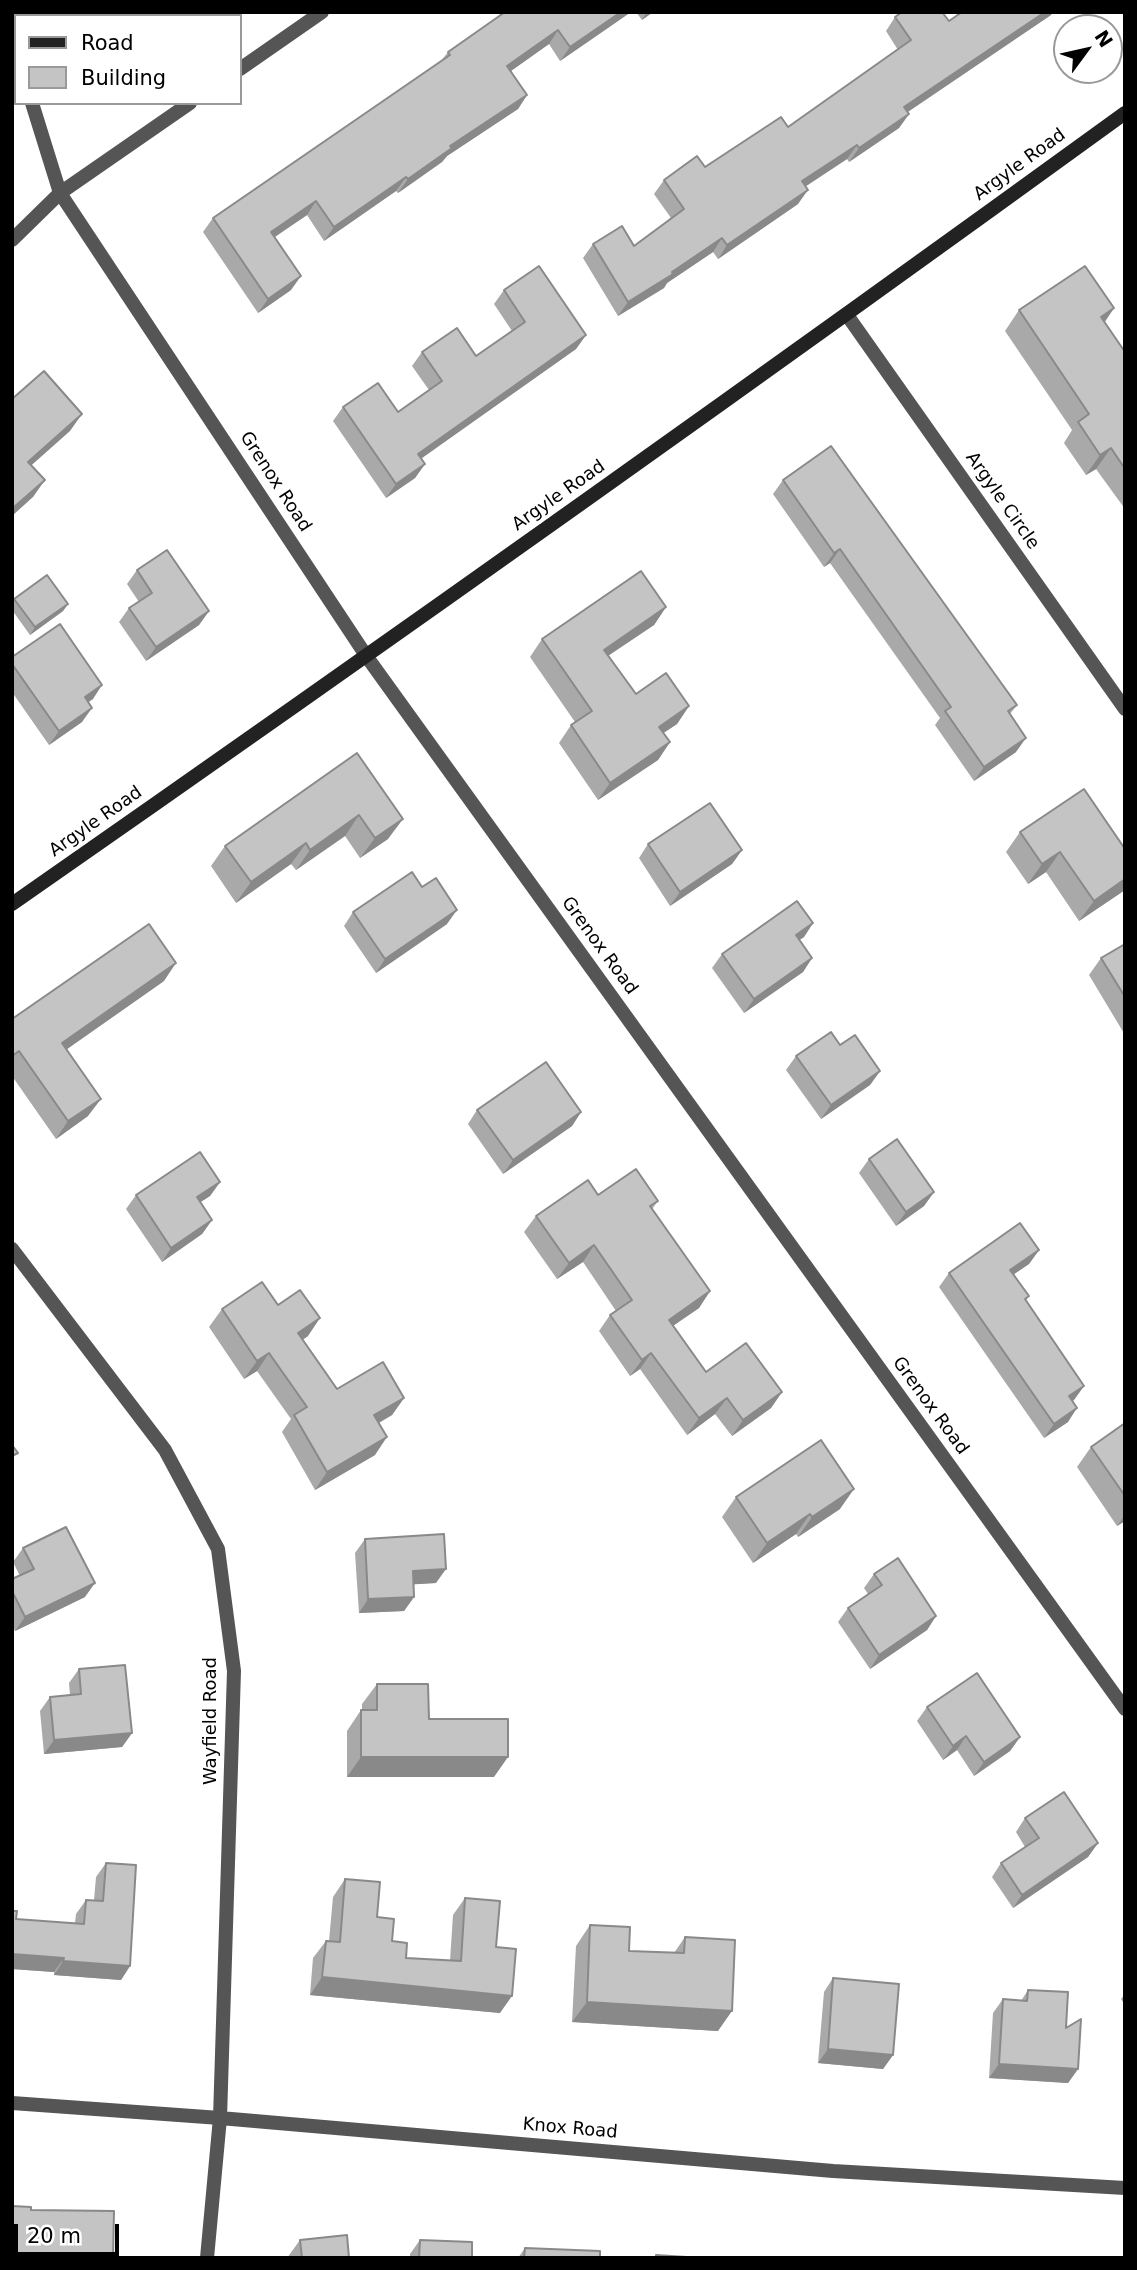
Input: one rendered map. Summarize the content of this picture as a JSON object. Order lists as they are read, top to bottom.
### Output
{
  "streets": {
    "street": [
      "Argyle Road",
      "Grenox Road",
      "Argyle Circle",
      "Wayfield Road",
      "Knox Road"
    ]
  },
  "crossings": [
    ["Argyle Road", "Grenox Road"],
    ["Argyle Road", "Argyle Circle"],
    ["Wayfield Road", "Knox Road"]
  ],
  "legend": ["Road", "Building"],
  "scale_bar": "20 m",
  "north": "top right"
}
